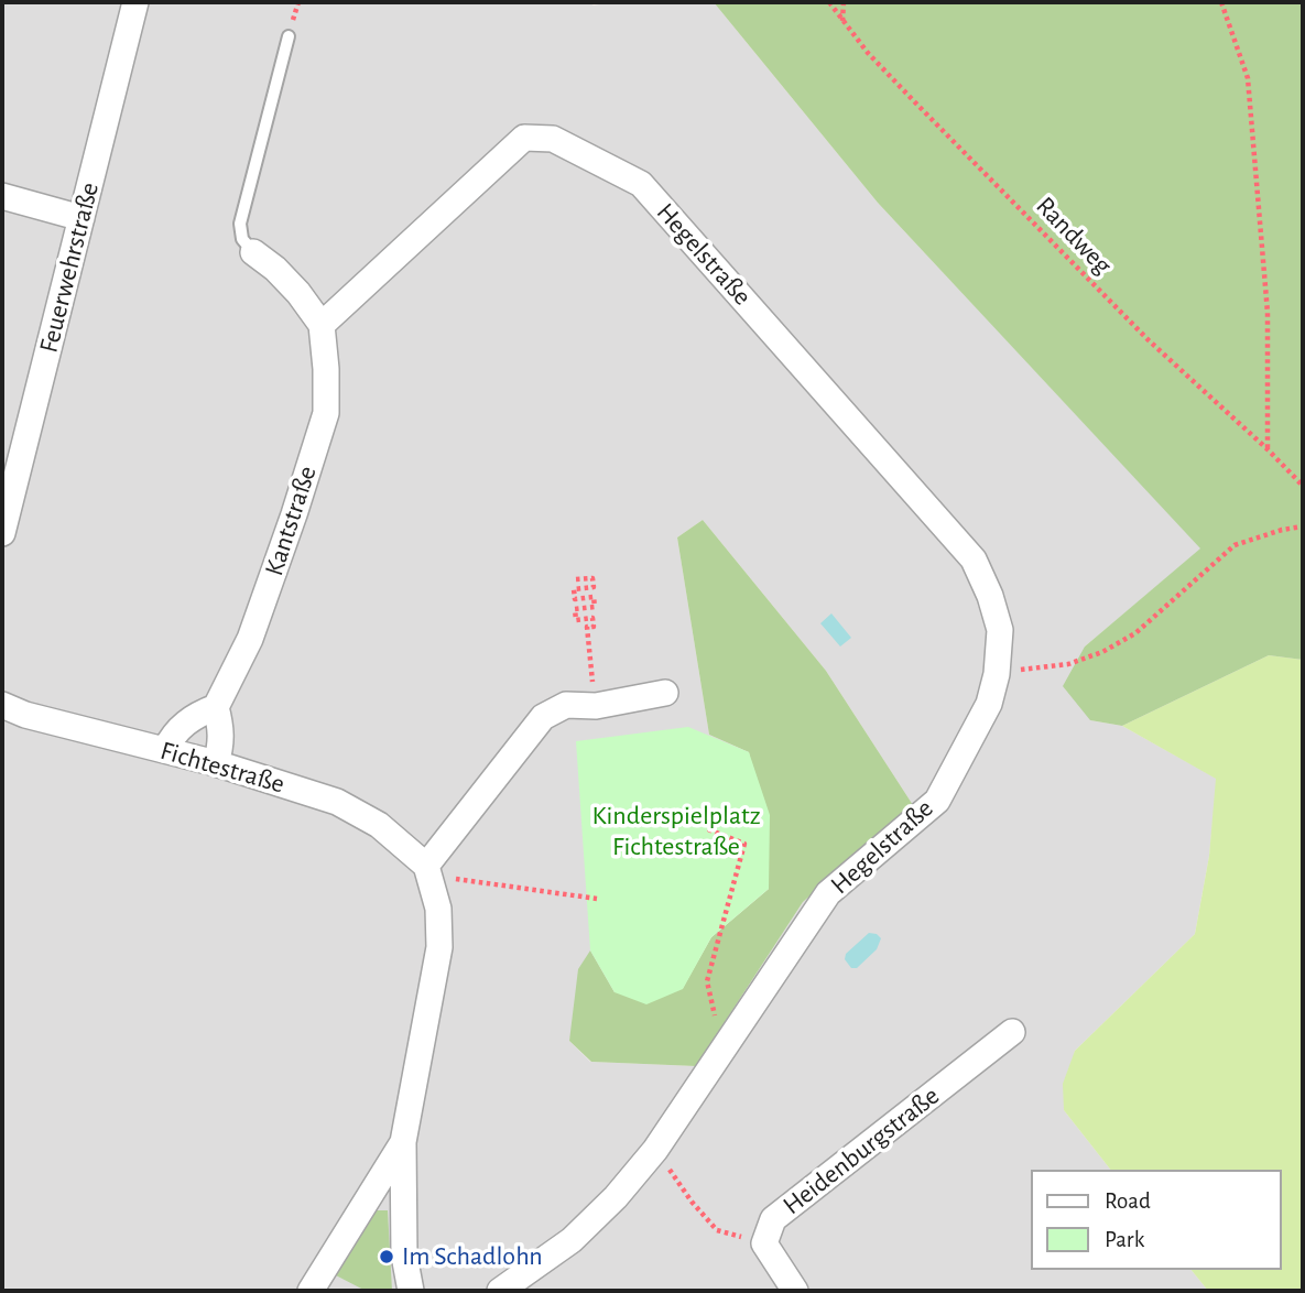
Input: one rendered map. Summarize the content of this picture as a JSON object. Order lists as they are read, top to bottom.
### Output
{
  "streets": {
    "street": [
      "Hegelstraße",
      "Feuerwehrstraße",
      "Kantstraße",
      "Fichtestraße",
      "Heidenburgstraße"
    ],
    "path": ["Randweg"]
  },
  "crossings": [
    ["Hegelstraße", "Kantstraße"]
  ],
  "parks": ["Kinderspielplatz Fichtestraße"],
  "places": ["Im Schadlohn"],
  "legend": ["Road", "Park"]
}
